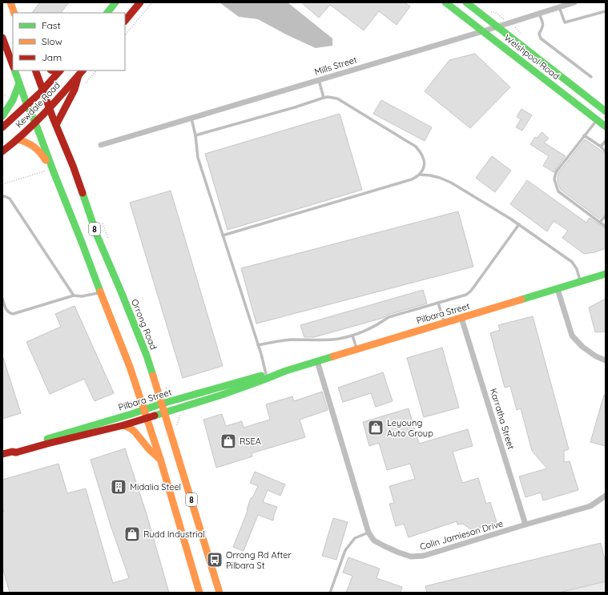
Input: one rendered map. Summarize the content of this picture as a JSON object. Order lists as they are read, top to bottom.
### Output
{
  "streets": {
    "main road": [
      "Welshpool Road",
      "Kewdale Road",
      "8",
      "Pilbara Street",
      "Orrong Road"
    ],
    "street": ["Mills Street", "Karratha Street", "Colin Jamieson Drive"]
  },
  "crossings": [
    ["Welshpool Road", "Mills Street"],
    ["Kewdale Road", "8"],
    ["Kewdale Road", "Orrong Road"],
    ["8", "Pilbara Street"],
    ["Pilbara Street", "Orrong Road"],
    ["Pilbara Street", "Karratha Street"],
    ["Pilbara Street", "Colin Jamieson Drive"],
    ["Karratha Street", "Colin Jamieson Drive"]
  ],
  "places": {
    "shop": ["Leyoung Auto Group", "RSEA", "Rudd Industrial"],
    "building": ["Midalia Steel"],
    "bus stop": ["Orrong Rd After Pilbara St"]
  },
  "legend": ["Fast", "Slow", "Jam"]
}
